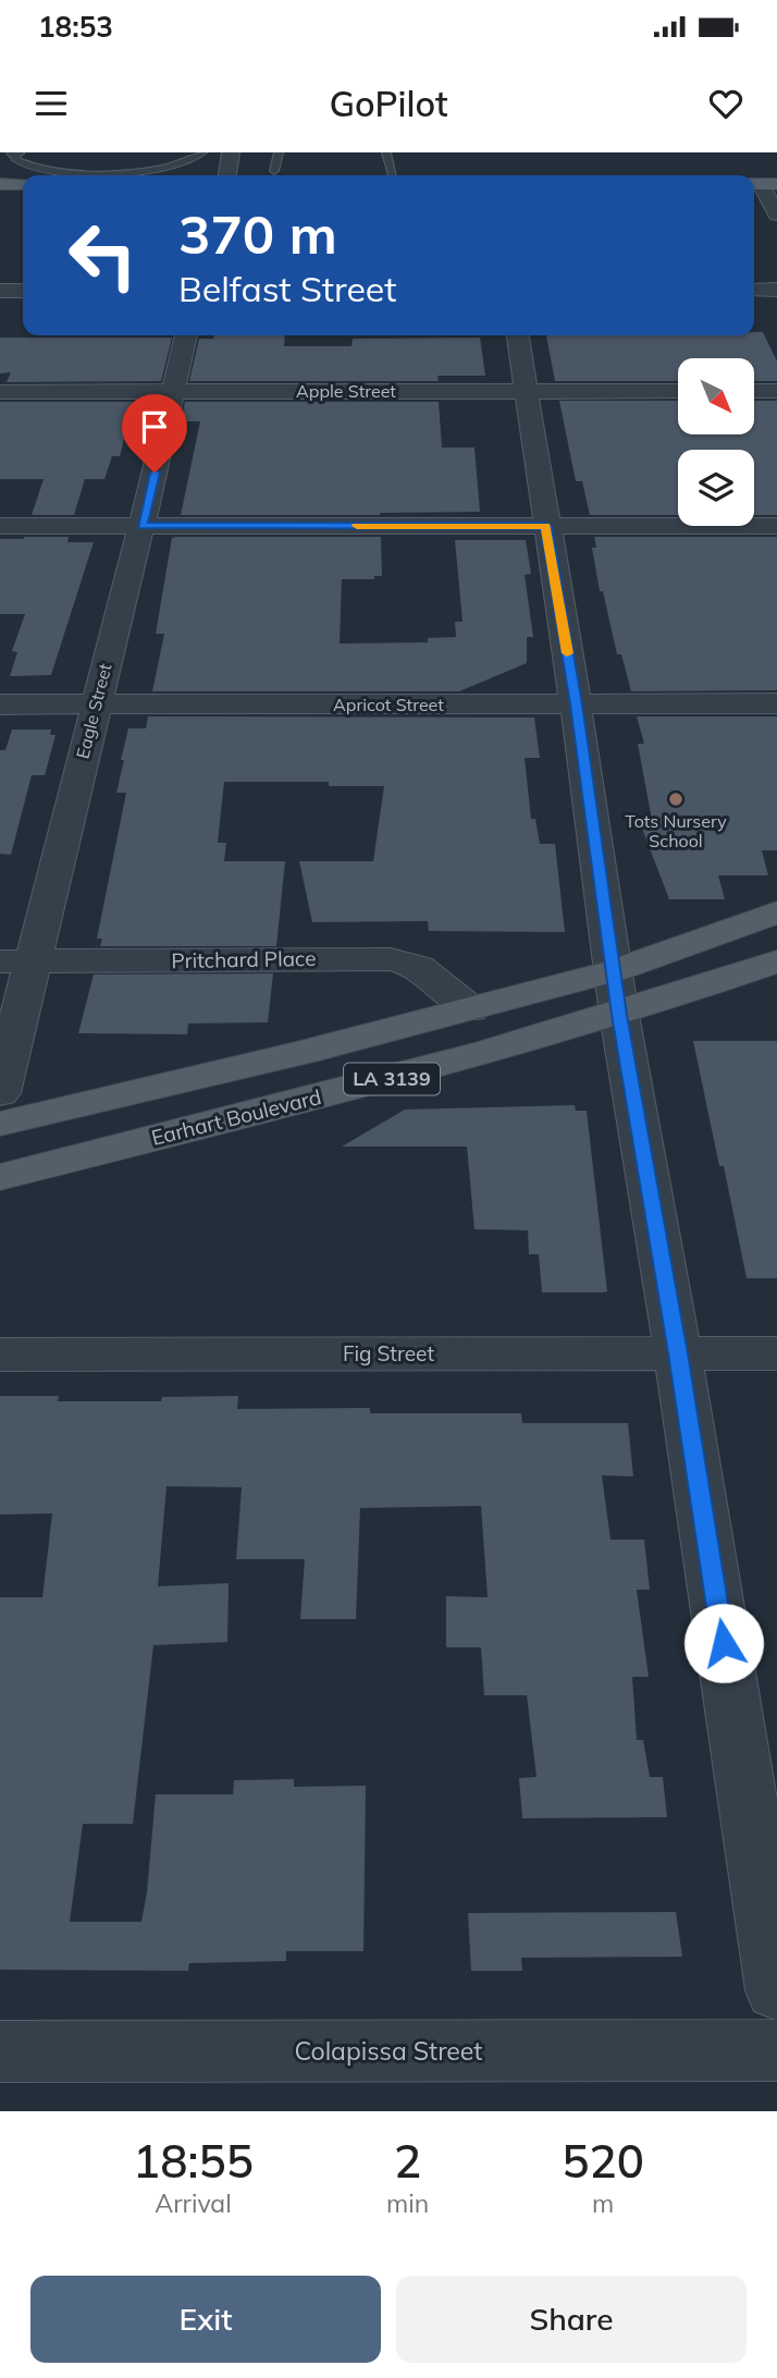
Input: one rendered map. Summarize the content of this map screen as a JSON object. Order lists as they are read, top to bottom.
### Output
{
  "streets": {
    "main road": ["LA 3139", "Earhart Boulevard"],
    "street": [
      "Apple Street",
      "Apricot Street",
      "Eagle Street",
      "Pritchard Place",
      "Fig Street",
      "Colapissa Street"
    ]
  },
  "crossings": [
    ["Apple Street", "Eagle Street"],
    ["Apricot Street", "Eagle Street"],
    ["Eagle Street", "Pritchard Place"],
    ["Pritchard Place", "Earhart Boulevard"]
  ],
  "places": ["Tots Nursery School"],
  "north": "bottom right",
  "page": {
    "status": "18:53",
    "header": "GoPilot",
    "turn": ["370 m", "Belfast Street"],
    "eta": [
      "18:55",
      "Arrival",
      "2",
      "min",
      "520",
      "m"
    ],
    "buttons": ["Exit", "Share"]
  }
}
